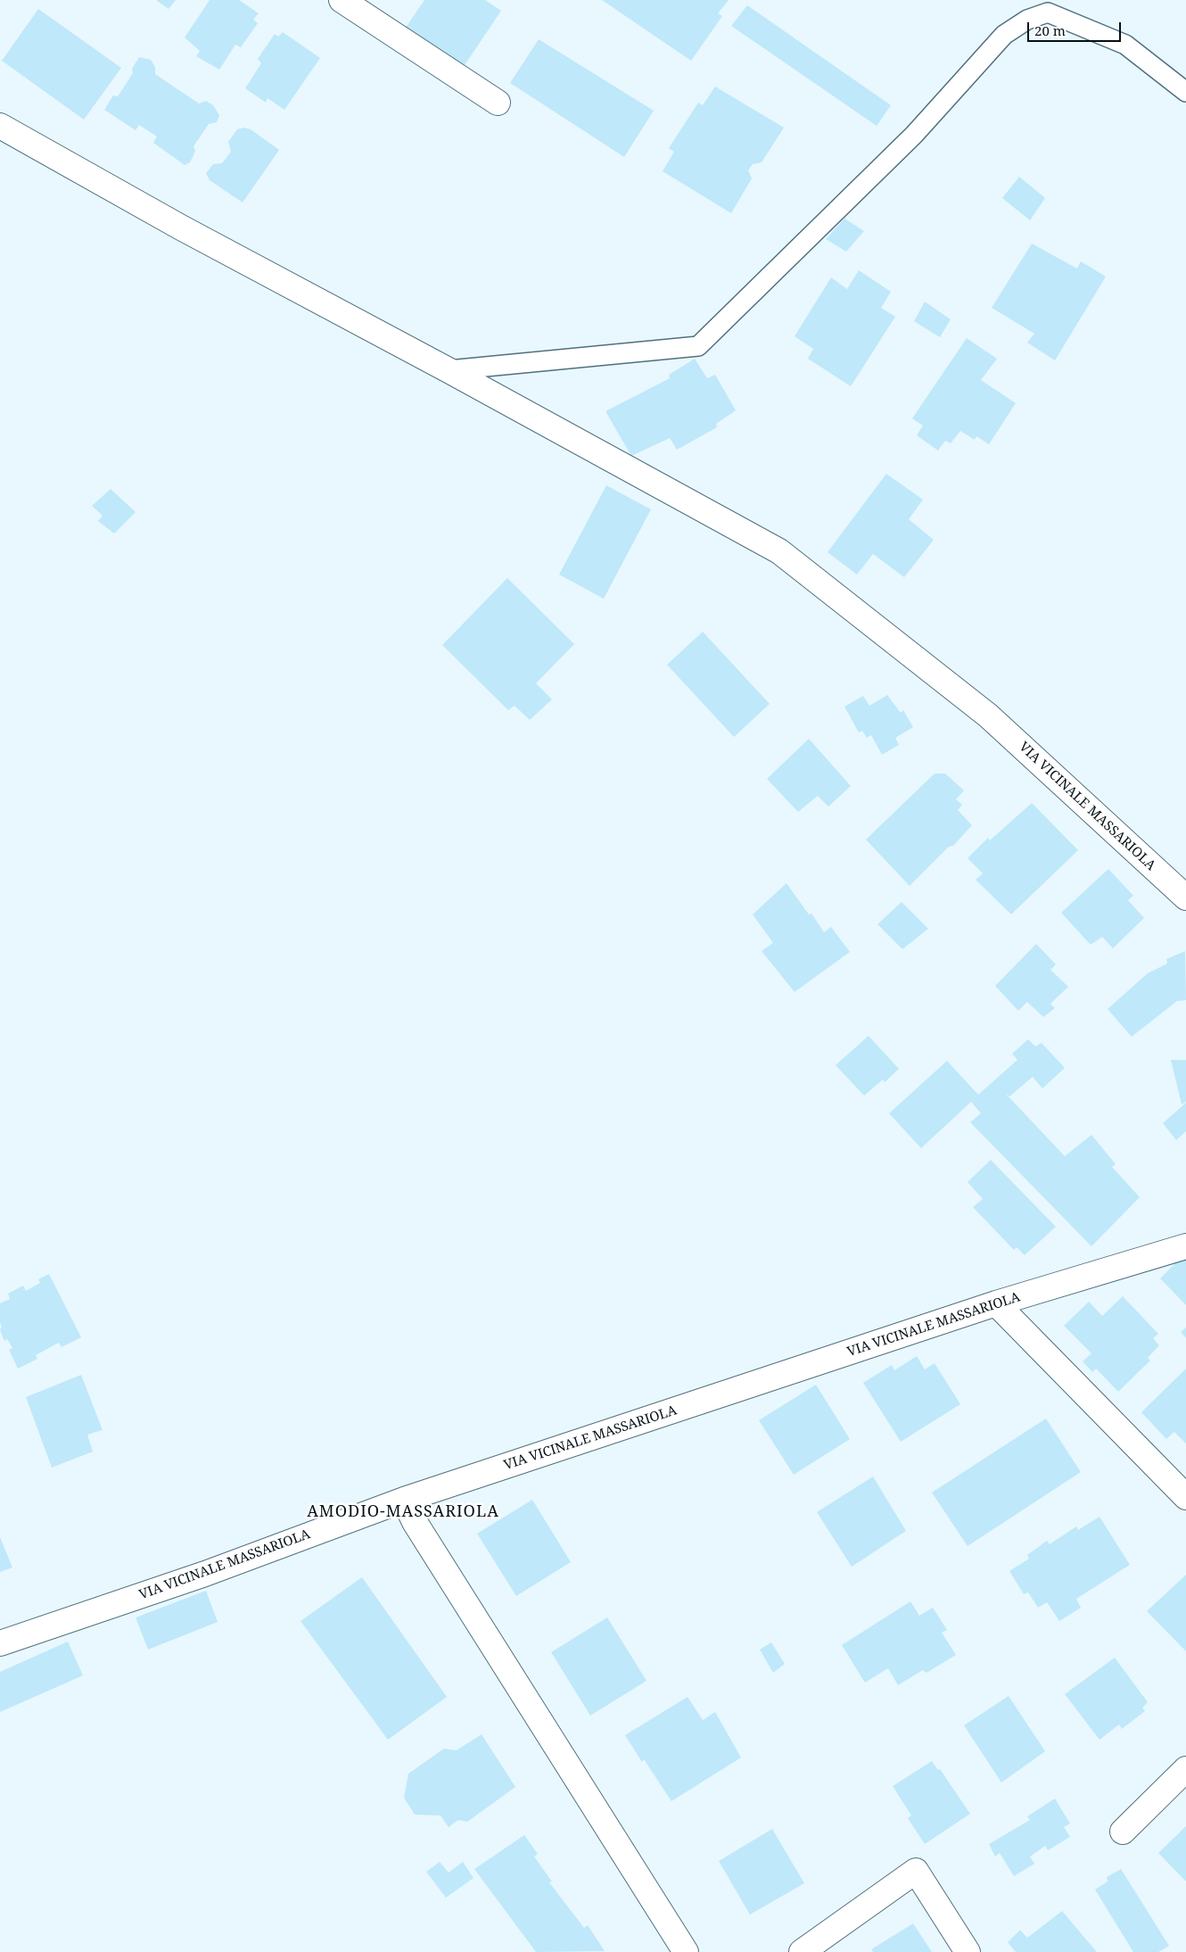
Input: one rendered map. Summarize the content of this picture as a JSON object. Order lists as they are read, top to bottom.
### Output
{
  "streets": {
    "street": ["VIA VICINALE MASSARIOLA"]
  },
  "districts": ["AMODIO-MASSARIOLA"],
  "scale_bar": "20 m"
}
